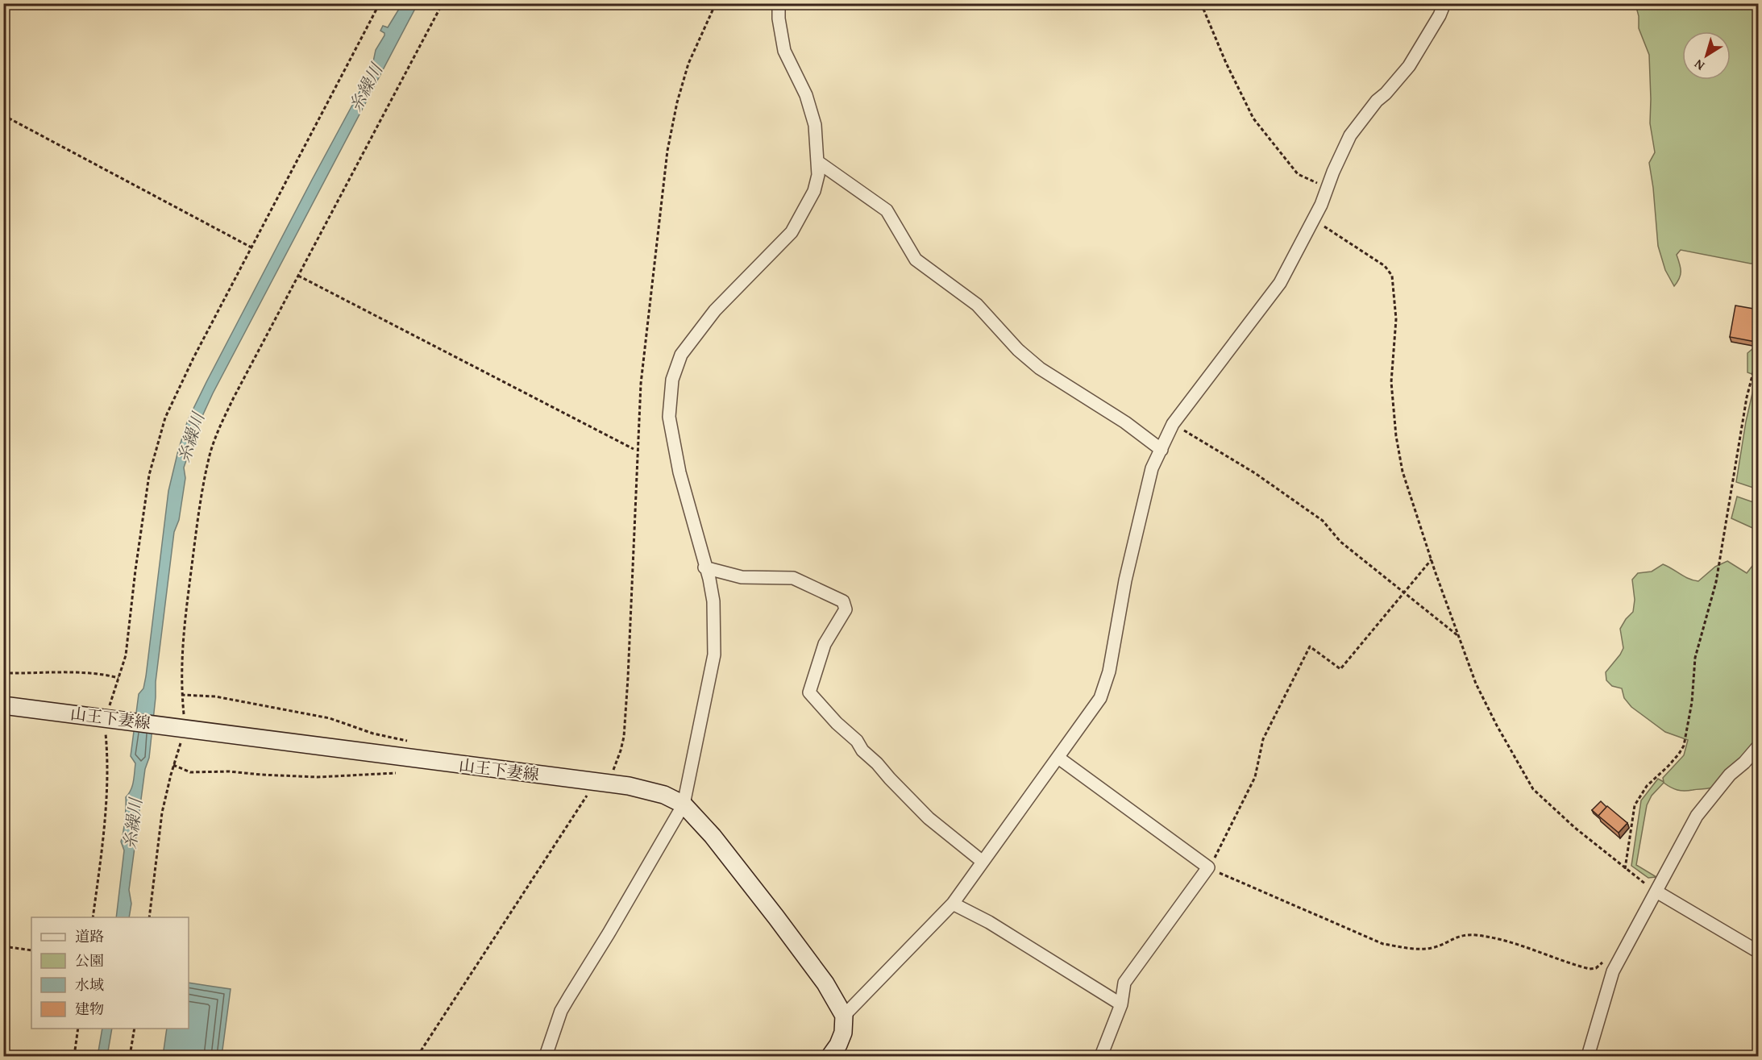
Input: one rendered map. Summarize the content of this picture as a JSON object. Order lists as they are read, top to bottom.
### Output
{
  "streets": {
    "main road": ["山王下妻線"]
  },
  "water": ["糸繰川"],
  "legend": [
    "道路",
    "公園",
    "水域",
    "建物"
  ],
  "north": "bottom left"
}
